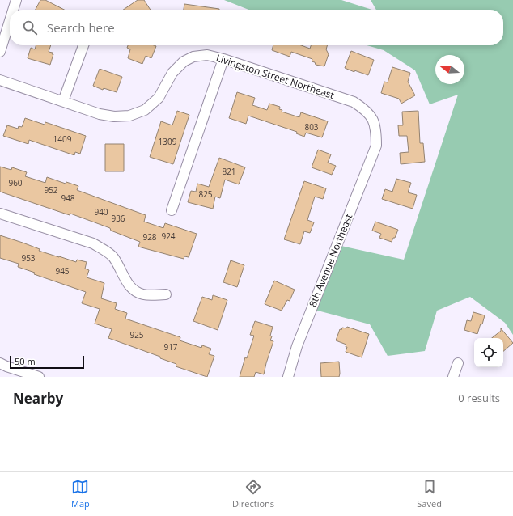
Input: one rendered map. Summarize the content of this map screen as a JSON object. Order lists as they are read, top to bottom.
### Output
{
  "streets": {
    "street": ["Livingston Street Northeast", "8th Avenue Northeast"]
  },
  "crossings": [
    ["Livingston Street Northeast", "8th Avenue Northeast"]
  ],
  "house_numbers": [
    "803",
    "1409",
    "1309",
    "821",
    "960",
    "952",
    "825",
    "948",
    "940",
    "936",
    "924",
    "928",
    "953",
    "945",
    "925",
    "917"
  ],
  "scale_bar": "50 m",
  "north": "left",
  "page": {
    "search": "Search here",
    "scale": "50 m",
    "heading": ["Nearby", "0 results"],
    "nav": ["Map", "Directions", "Saved"]
  }
}
